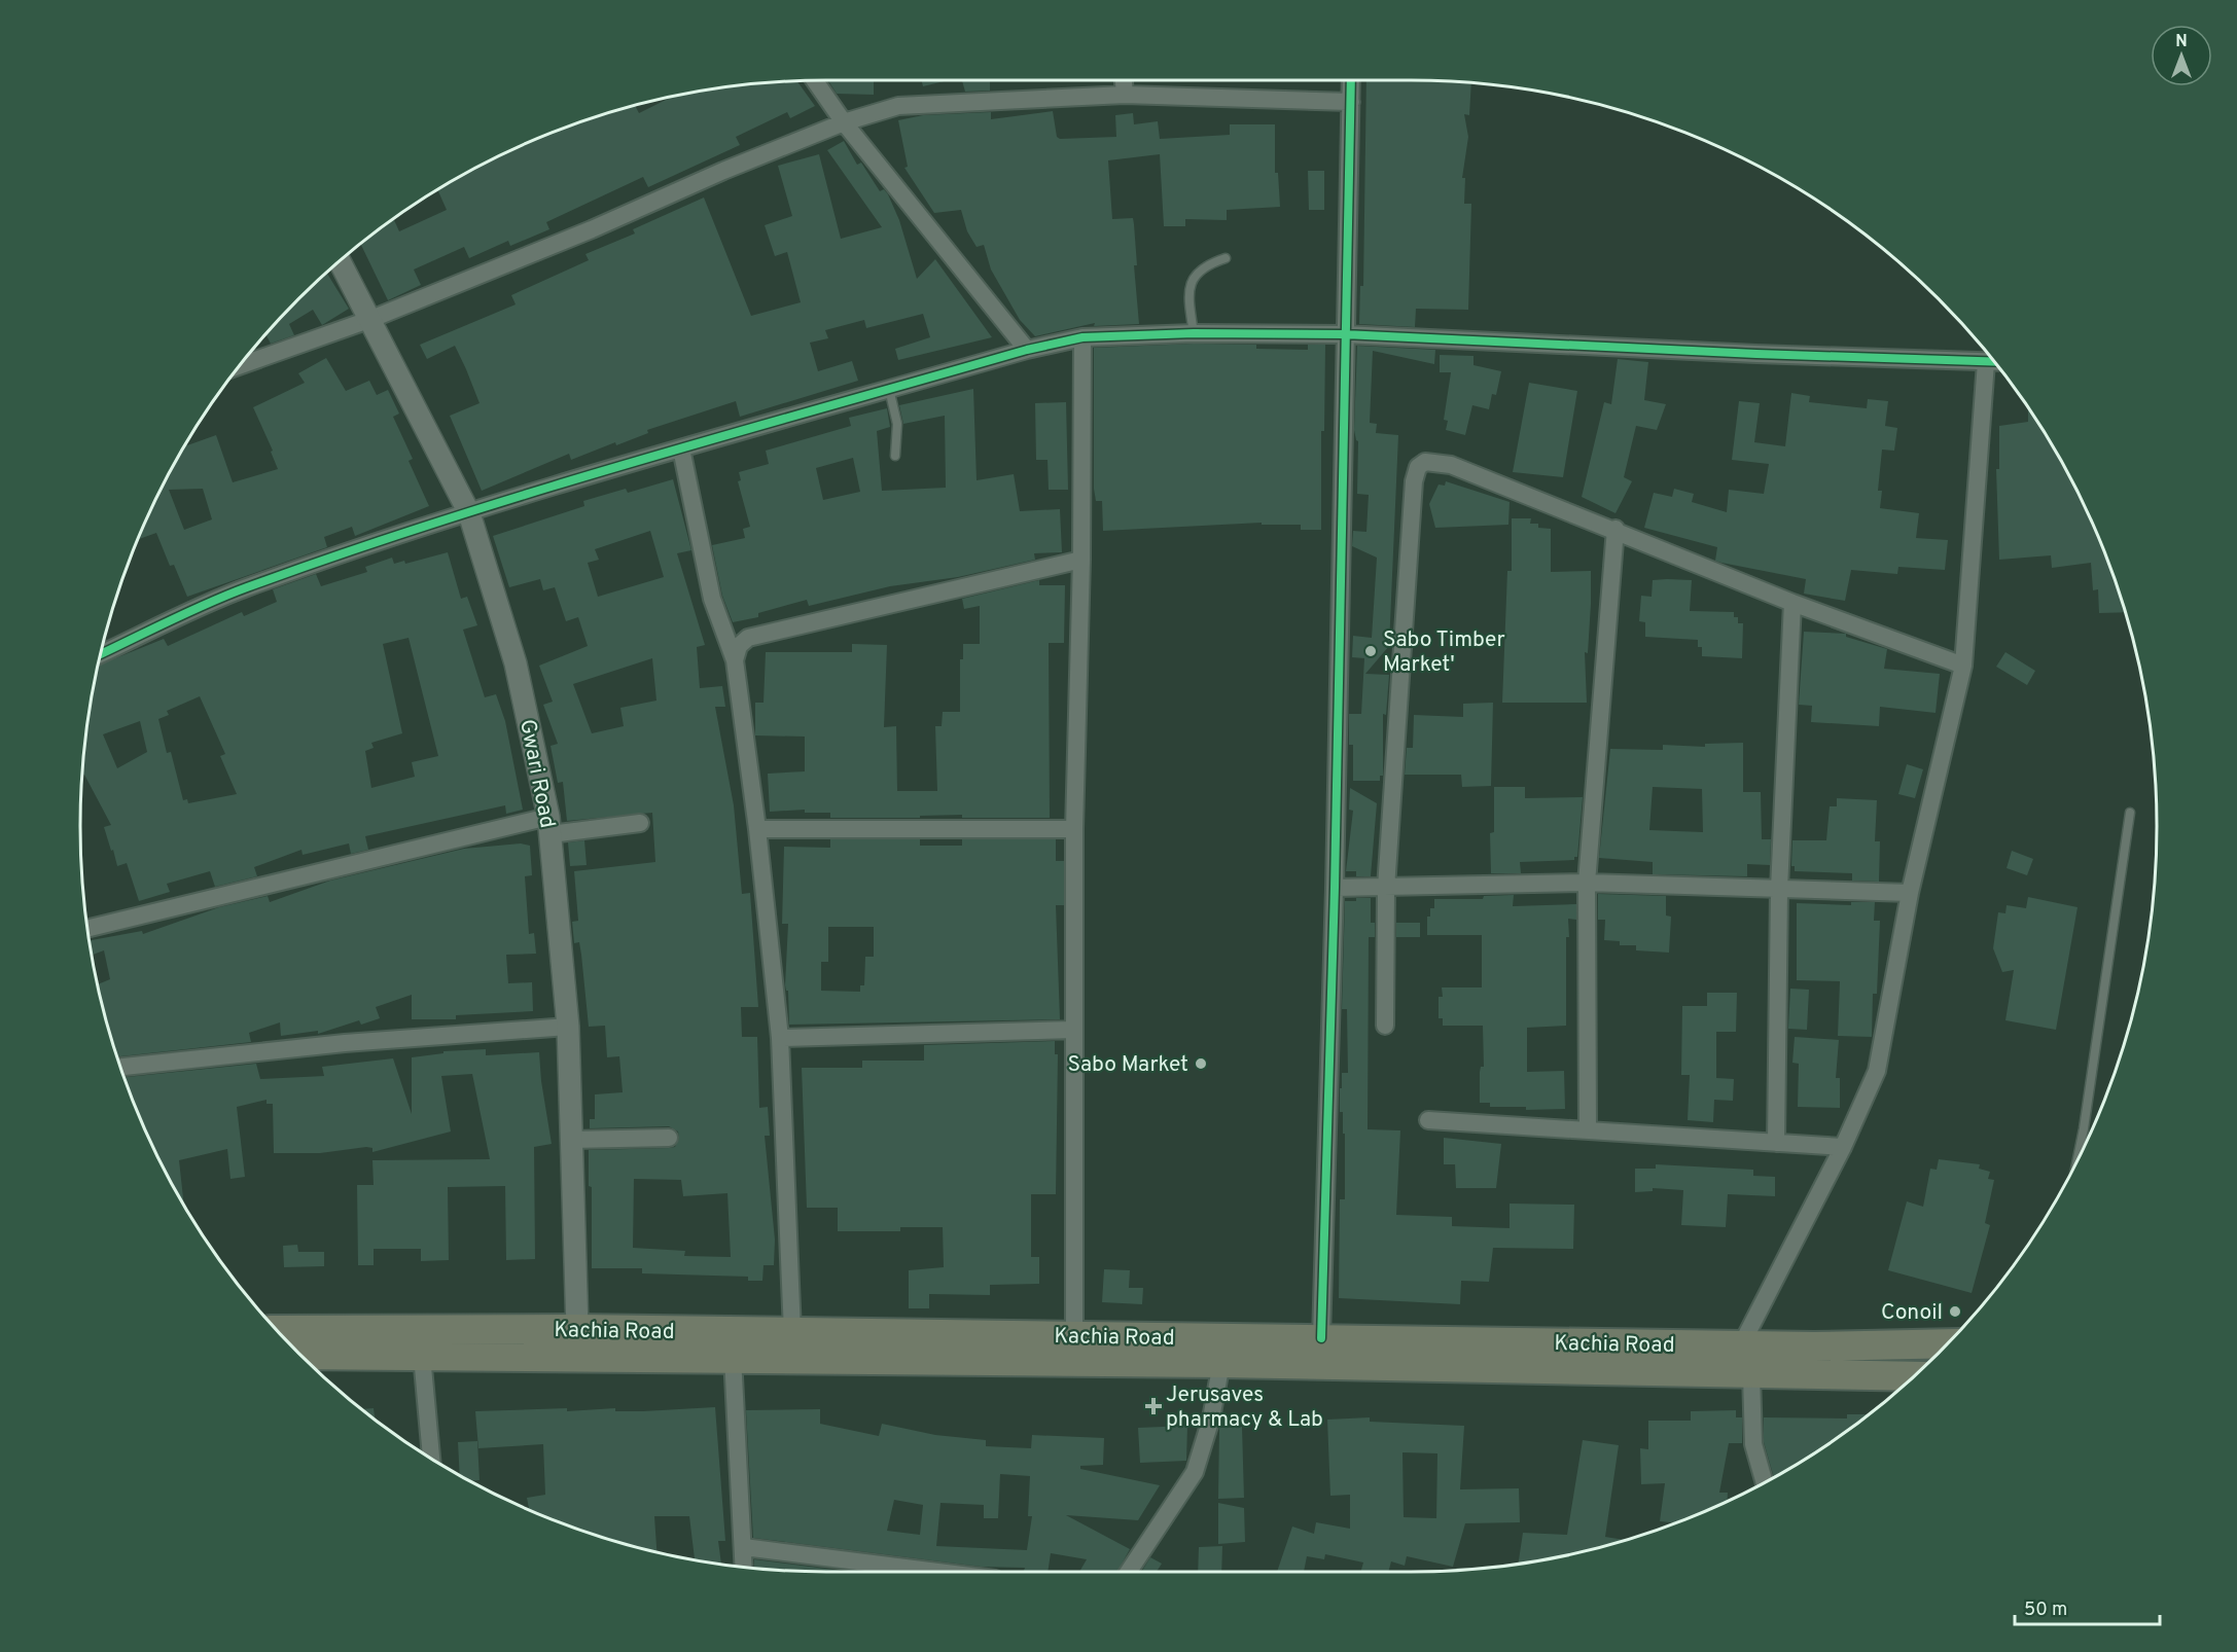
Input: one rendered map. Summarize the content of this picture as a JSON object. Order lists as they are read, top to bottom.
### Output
{
  "streets": {
    "highway": ["Kachia Road"],
    "street": ["Gwari Road"]
  },
  "crossings": [
    ["Gwari Road", "Kachia Road"]
  ],
  "places": {
    "other": ["Sabo Timber Market'", "Sabo Market", "Conoil"],
    "health": ["Jerusaves pharmacy & Lab"]
  },
  "scale_bar": "50 m",
  "north": "top"
}
